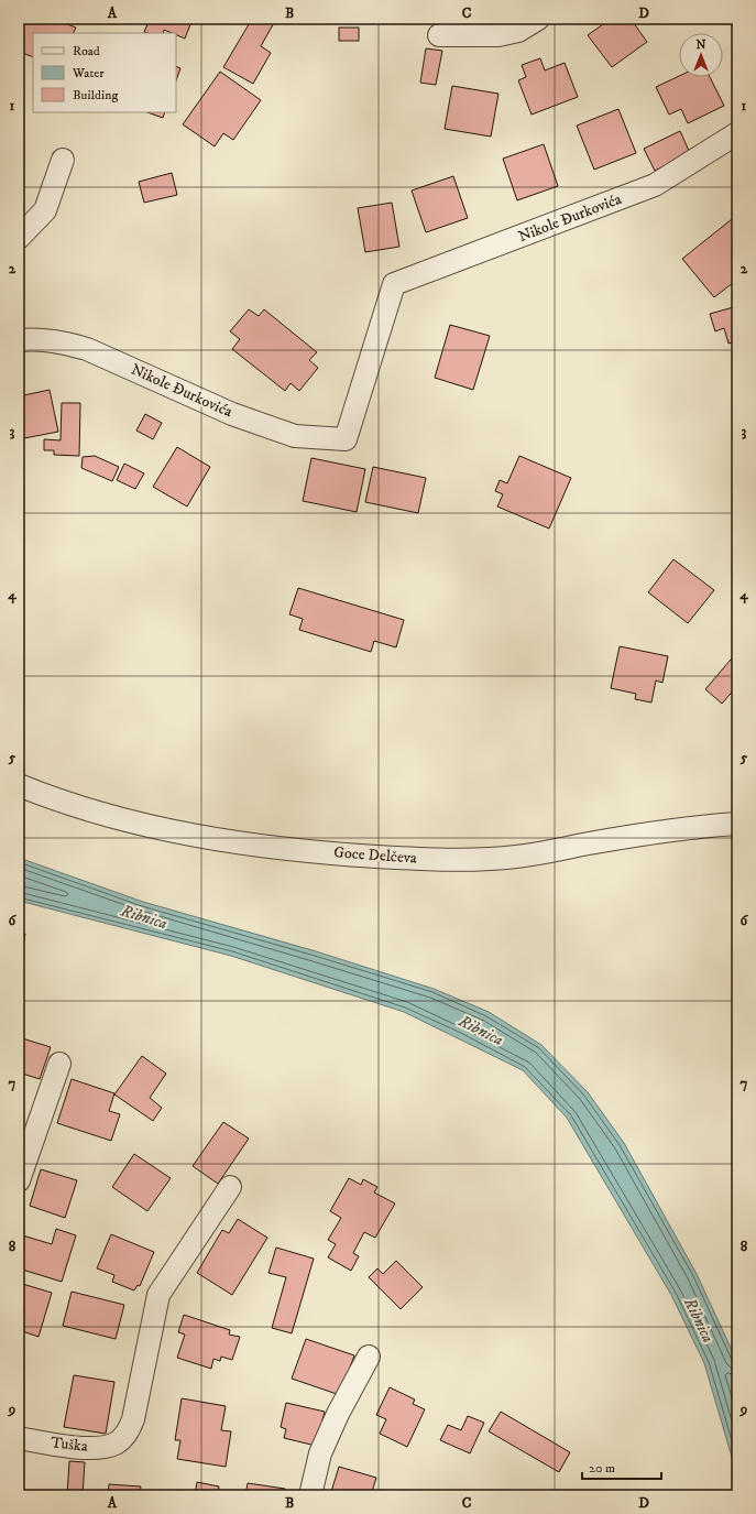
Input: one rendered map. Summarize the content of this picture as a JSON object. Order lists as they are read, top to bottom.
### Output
{
  "streets": {
    "street": ["Nikole Đurkovića", "Goce Delčeva", "Tuška"]
  },
  "water": ["Ribnica"],
  "legend": ["Road", "Water", "Building"],
  "scale_bar": "20 m",
  "north": "top",
  "grid": {
    "columns": [
      "A",
      "B",
      "C",
      "D"
    ],
    "rows": [
      "1",
      "2",
      "3",
      "4",
      "5",
      "6",
      "7",
      "8",
      "9"
    ]
  }
}
